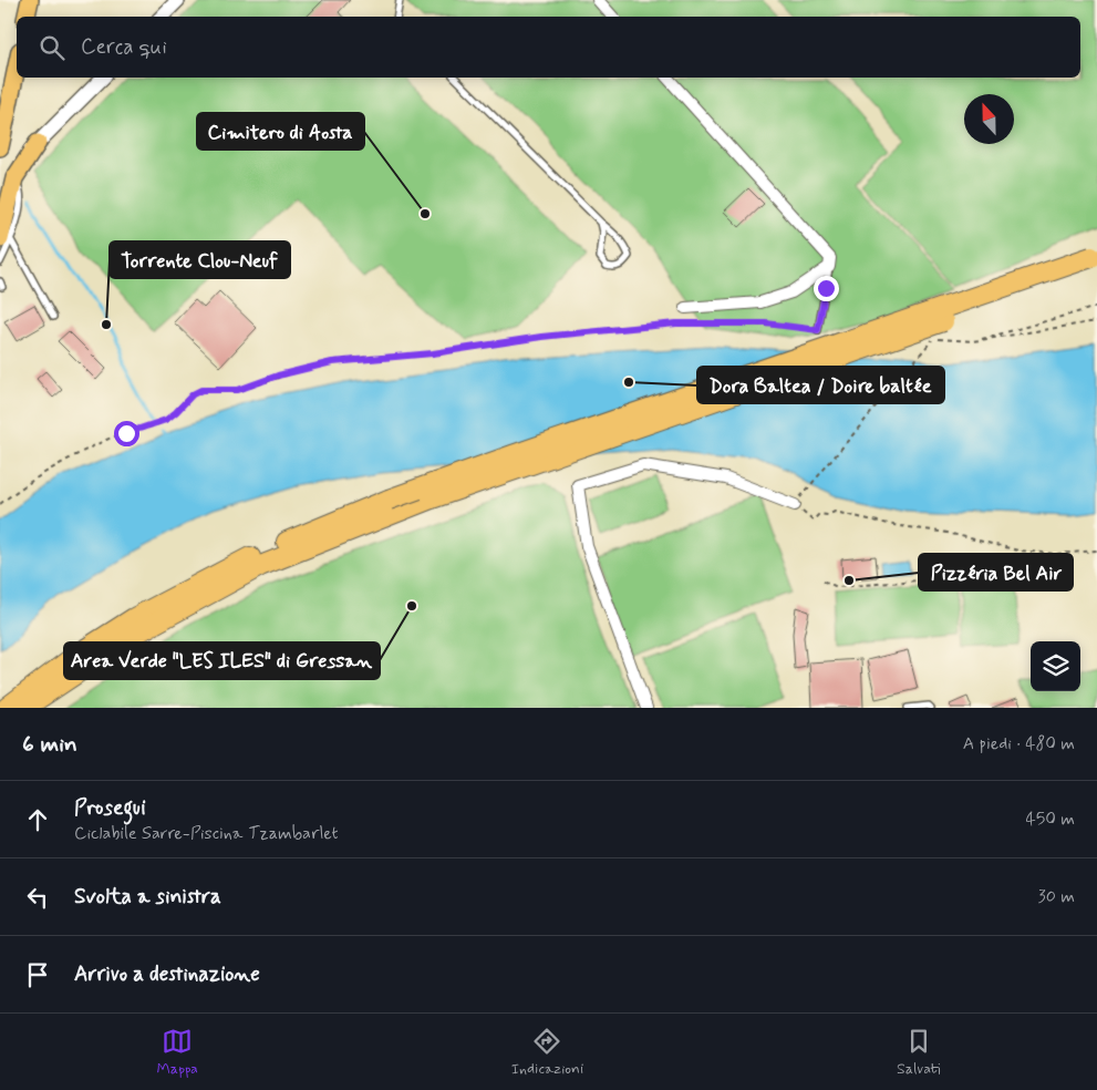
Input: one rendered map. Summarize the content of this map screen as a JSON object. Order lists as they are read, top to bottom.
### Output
{
  "places": [
    "Cimitero di Aosta",
    "Torrente Clou-Neuf",
    "Dora Baltea / Doire baltée",
    "Pizzéria Bel Air",
    "Area Verde \"LES ILES\" di Gressan"
  ],
  "north": "top",
  "page": {
    "search": "Cerca qui",
    "heading": ["6 min", "A piedi · 480 m"],
    "list": [
      ["Prosegui", "Ciclabile Sarre-Piscina Tzambarlet", "450 m"],
      ["Svolta a sinistra", "30 m"],
      "Arrivo a destinazione"
    ],
    "nav": ["Mappa", "Indicazioni", "Salvati"]
  }
}
